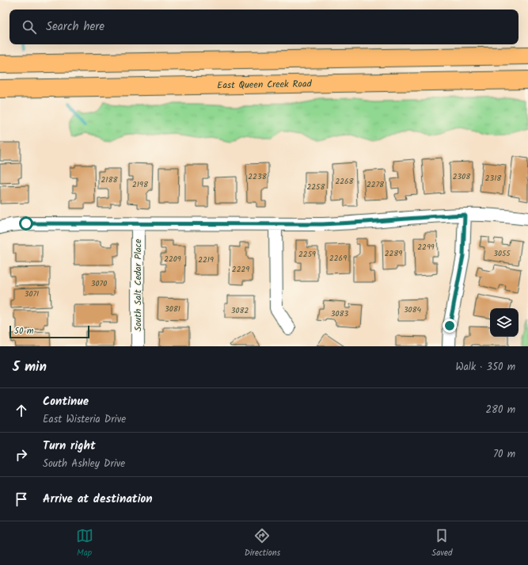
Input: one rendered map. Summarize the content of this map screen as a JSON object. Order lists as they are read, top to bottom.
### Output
{
  "streets": {
    "main road": ["East Queen Creek Road"],
    "street": ["South Salt Cedar Place"]
  },
  "house_numbers": [
    "2238",
    "2308",
    "2318",
    "2188",
    "2268",
    "2198",
    "2278",
    "2258",
    "2299",
    "2289",
    "3055",
    "2259",
    "2269",
    "2209",
    "2219",
    "2229",
    "3070",
    "3071",
    "3081",
    "3084",
    "3082",
    "3083"
  ],
  "scale_bar": "50 m",
  "page": {
    "search": "Search here",
    "scale": "50 m",
    "heading": ["5 min", "Walk · 350 m"],
    "list": [
      ["Continue", "East Wisteria Drive", "280 m"],
      ["Turn right", "South Ashley Drive", "70 m"],
      "Arrive at destination"
    ],
    "nav": ["Map", "Directions", "Saved"]
  }
}
